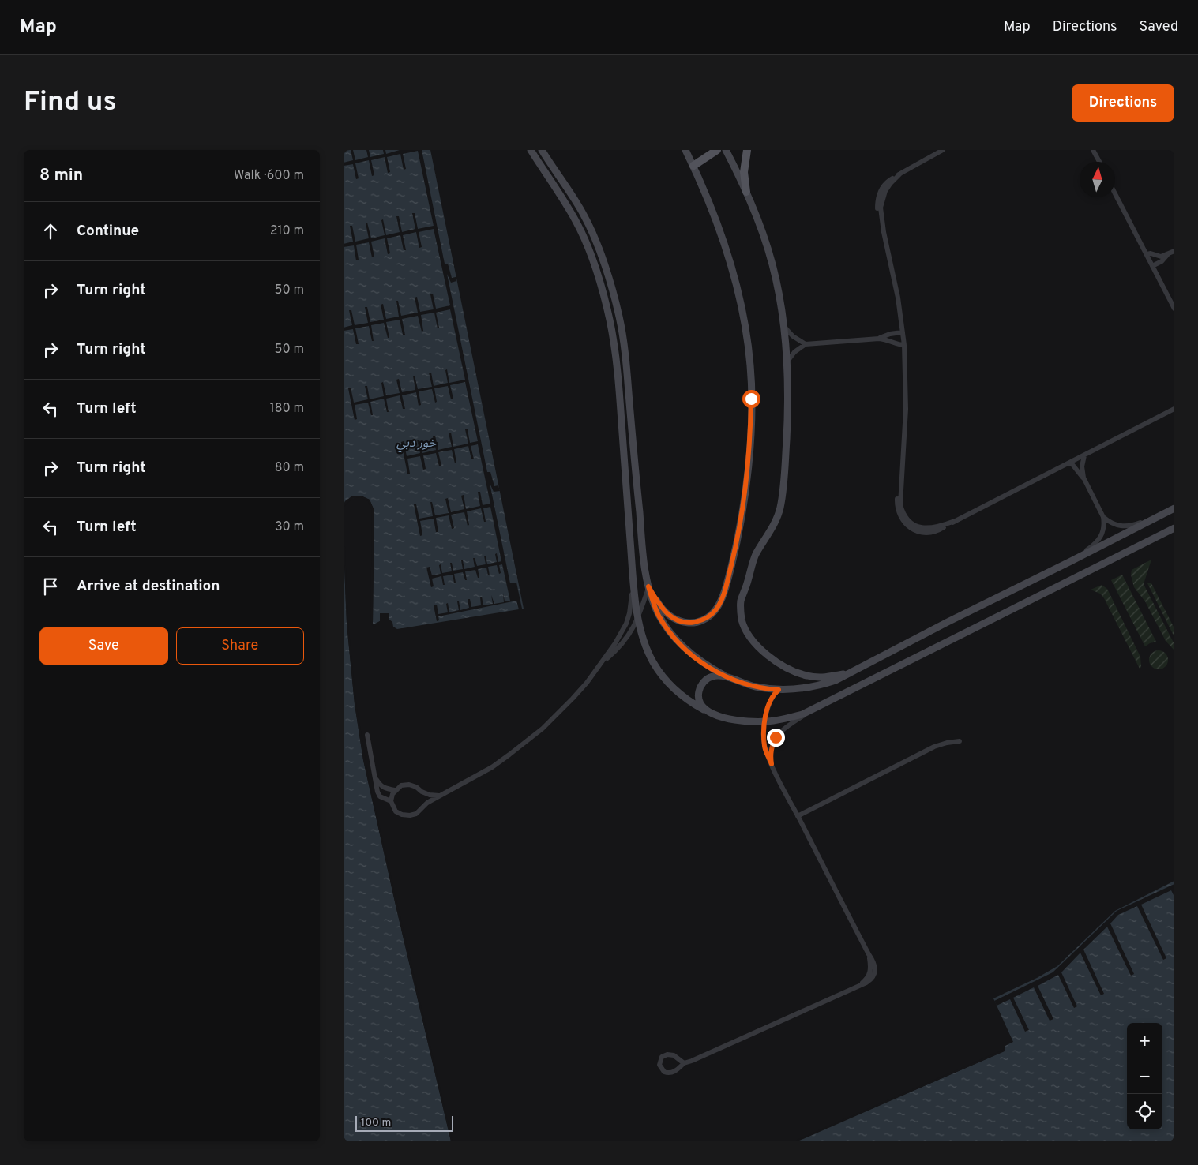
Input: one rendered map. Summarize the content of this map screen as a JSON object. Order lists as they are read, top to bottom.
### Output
{
  "water": ["خور دبي"],
  "scale_bar": "100 m",
  "north": "top",
  "page": {
    "header": "Map",
    "nav": ["Map", "Directions", "Saved"],
    "buttons": [
      "Directions",
      ["Save", "Share"]
    ],
    "title": "Find us",
    "heading": ["8 min", "Walk · 600 m"],
    "list": [
      ["Continue", "210 m"],
      ["Turn right", "50 m"],
      ["Turn right", "50 m"],
      ["Turn left", "180 m"],
      ["Turn right", "80 m"],
      ["Turn left", "30 m"],
      "Arrive at destination"
    ],
    "map_buttons": ["+", "−"],
    "scale": "100 m"
  }
}
